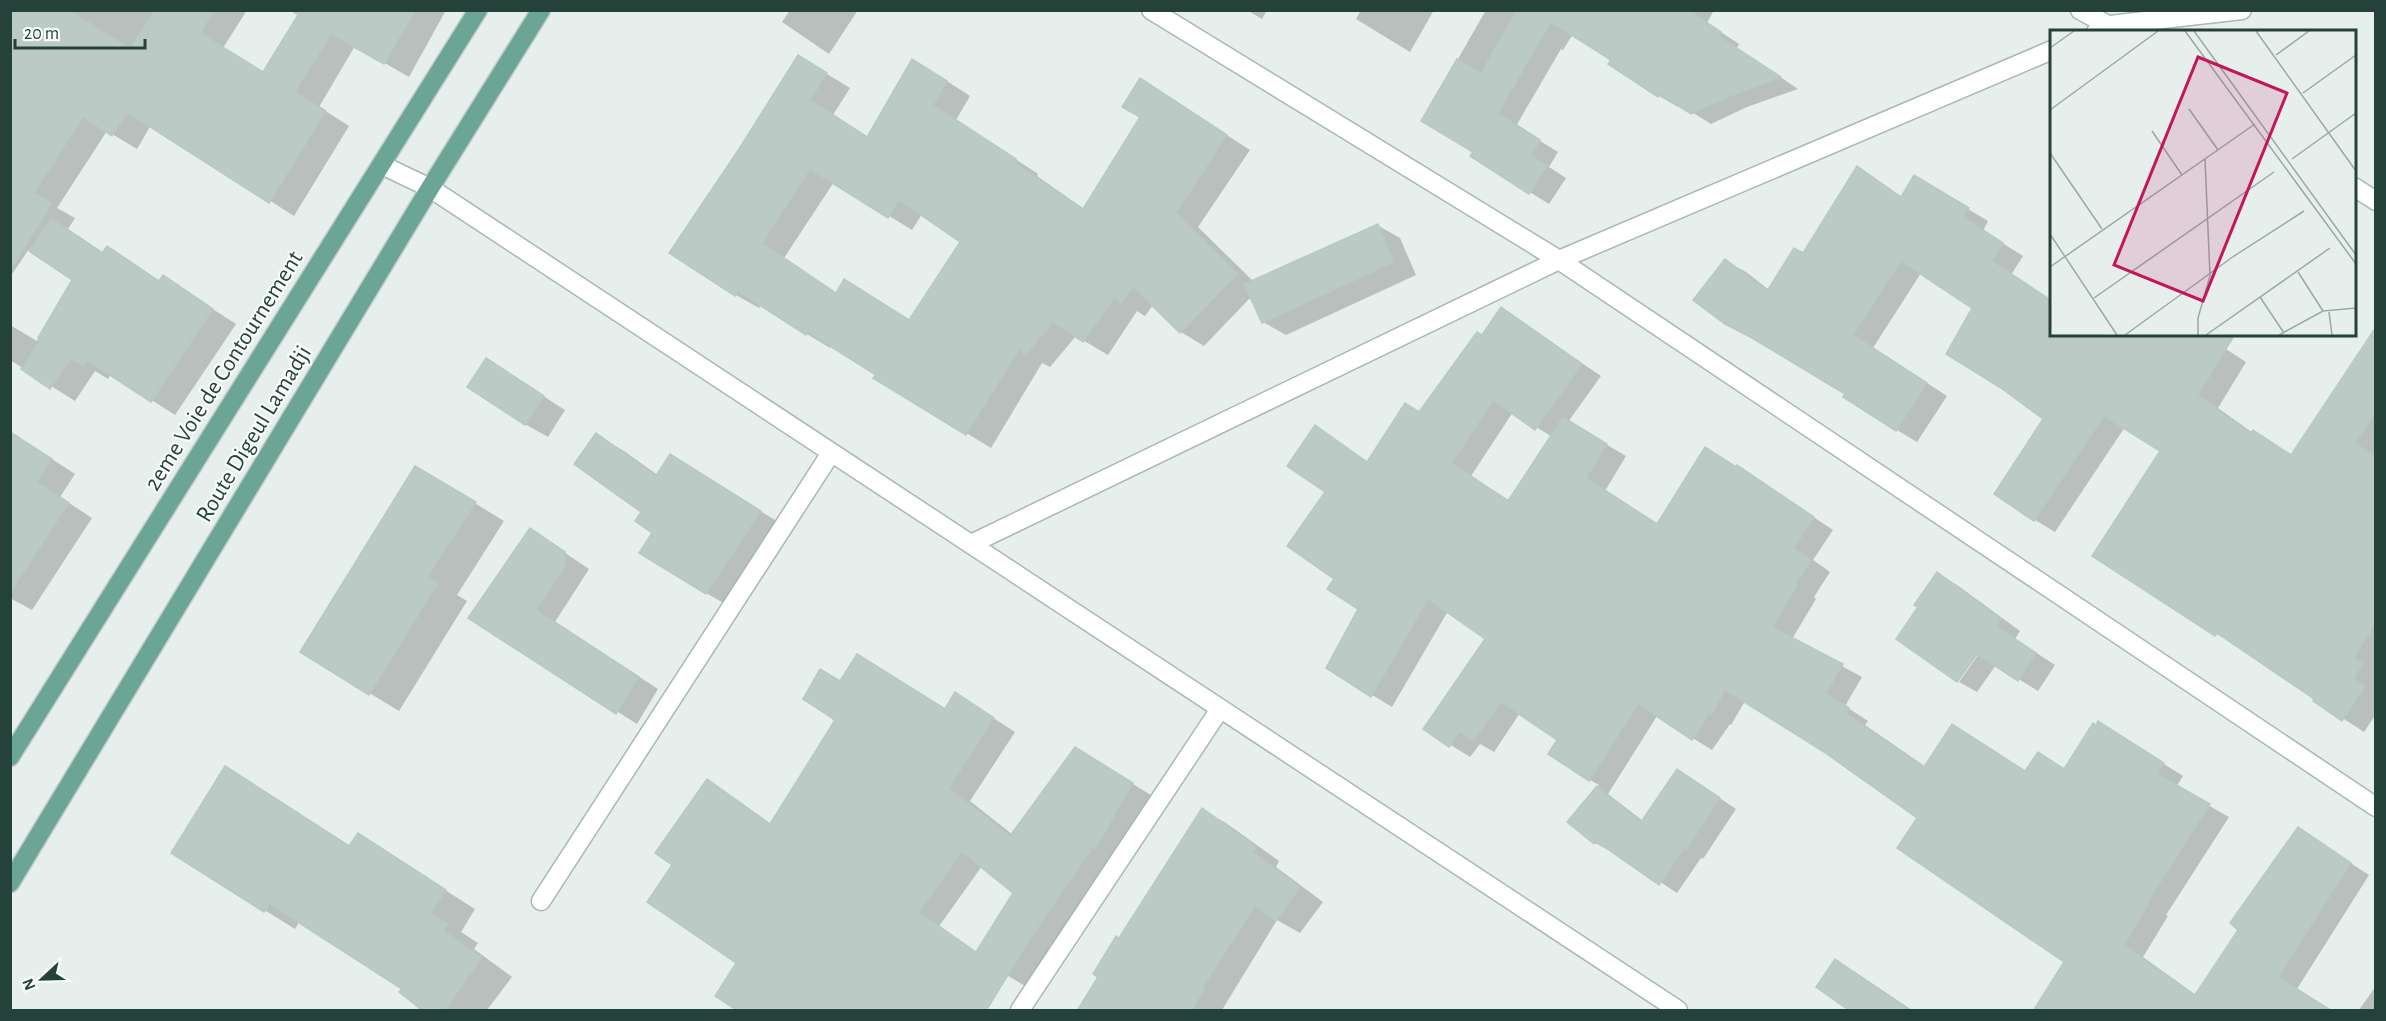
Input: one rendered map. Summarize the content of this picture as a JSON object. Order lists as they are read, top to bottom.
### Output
{
  "streets": {
    "main road": ["2eme Voie de Contournement", "Route Digeul Lamadji"]
  },
  "scale_bar": "20 m",
  "north": "left"
}
